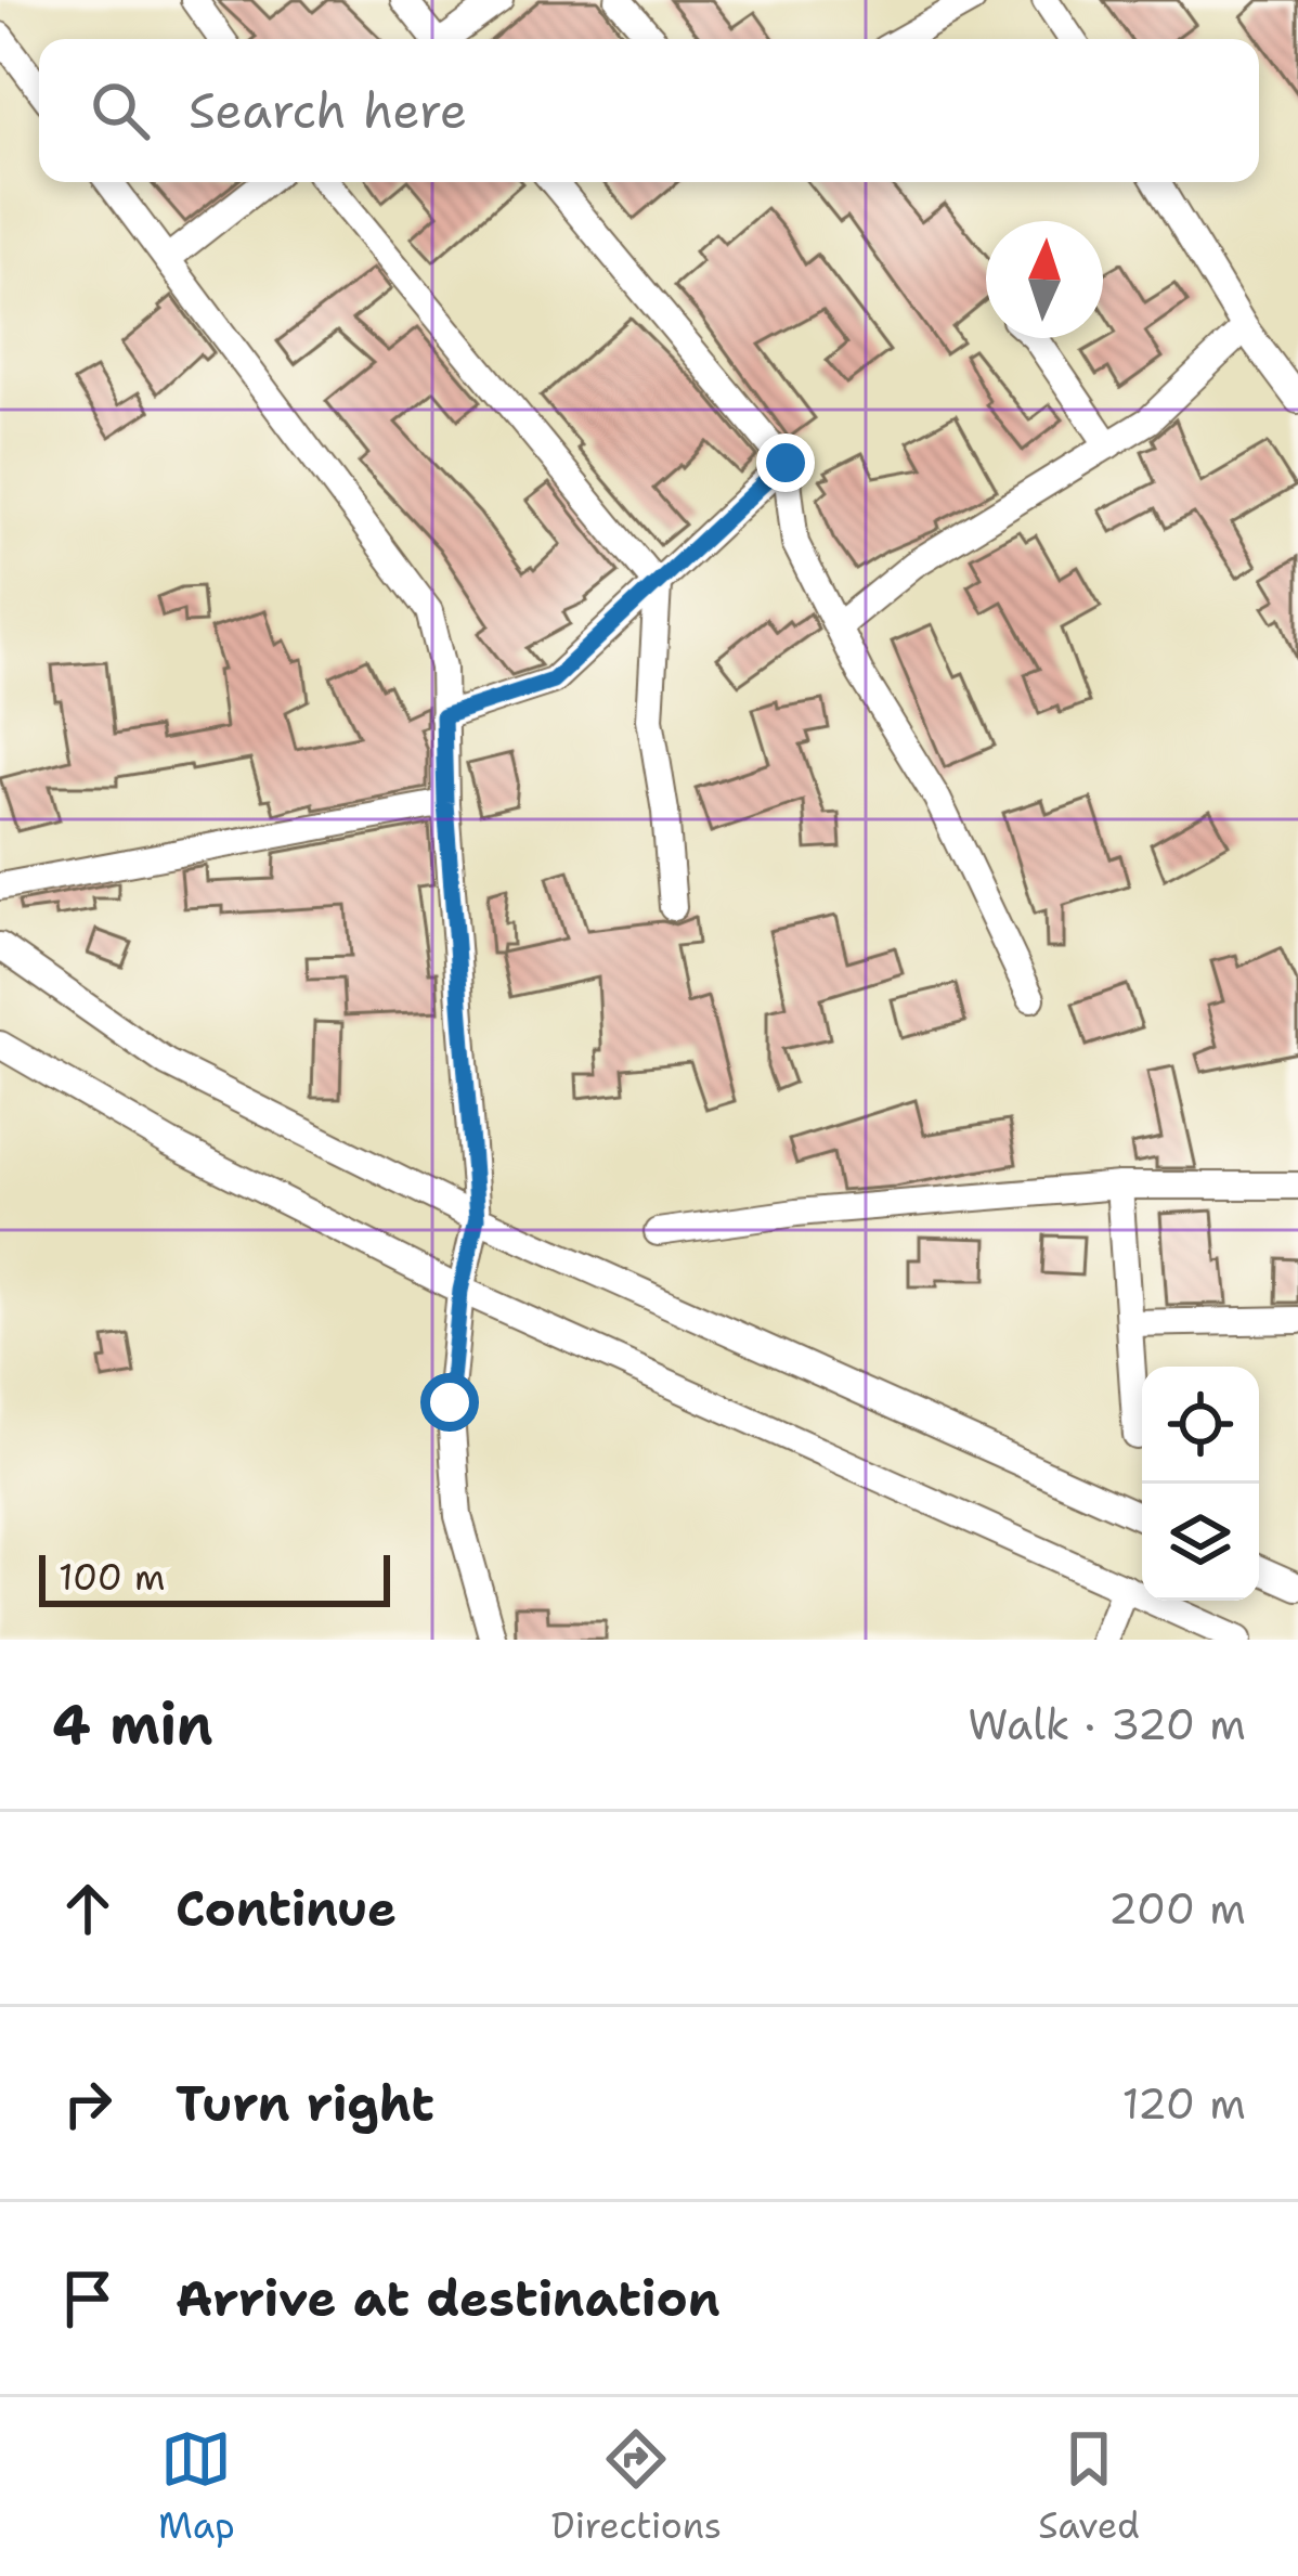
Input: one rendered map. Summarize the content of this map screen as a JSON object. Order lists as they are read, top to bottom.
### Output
{
  "scale_bar": "100 m",
  "north": "top",
  "page": {
    "search": "Search here",
    "scale": "100 m",
    "heading": ["4 min", "Walk · 320 m"],
    "list": [
      ["Continue", "200 m"],
      ["Turn right", "120 m"],
      "Arrive at destination"
    ],
    "nav": ["Map", "Directions", "Saved"]
  }
}
